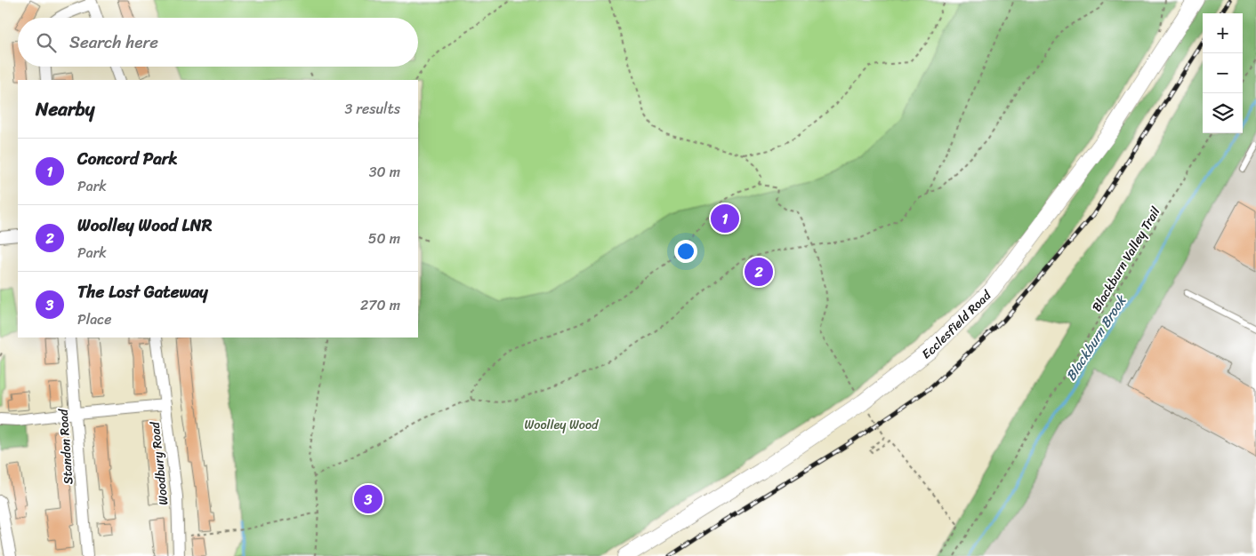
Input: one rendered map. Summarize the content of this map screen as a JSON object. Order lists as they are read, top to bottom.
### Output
{
  "streets": {
    "main road": ["Ecclesfield Road"],
    "street": ["Standon Road", "Woodbury Road"],
    "path": ["Blackburn Valley Trail"]
  },
  "crossings": [
    ["Standon Road", "Woodbury Road"]
  ],
  "water": ["Blackburn Brook"],
  "parks": ["Woolley Wood"],
  "page": {
    "map_buttons": ["+", "−"],
    "search": "Search here",
    "heading": ["Nearby", "3 results"],
    "list": [
      {
        "mark": "1",
        "name": "Concord Park",
        "note": "Park",
        "value": "30 m"
      },
      {
        "mark": "2",
        "name": "Woolley Wood LNR",
        "note": "Park",
        "value": "50 m"
      },
      {
        "mark": "3",
        "name": "The Lost Gateway",
        "note": "Place",
        "value": "270 m"
      }
    ],
    "pins": ["1", "2", "3"]
  }
}
